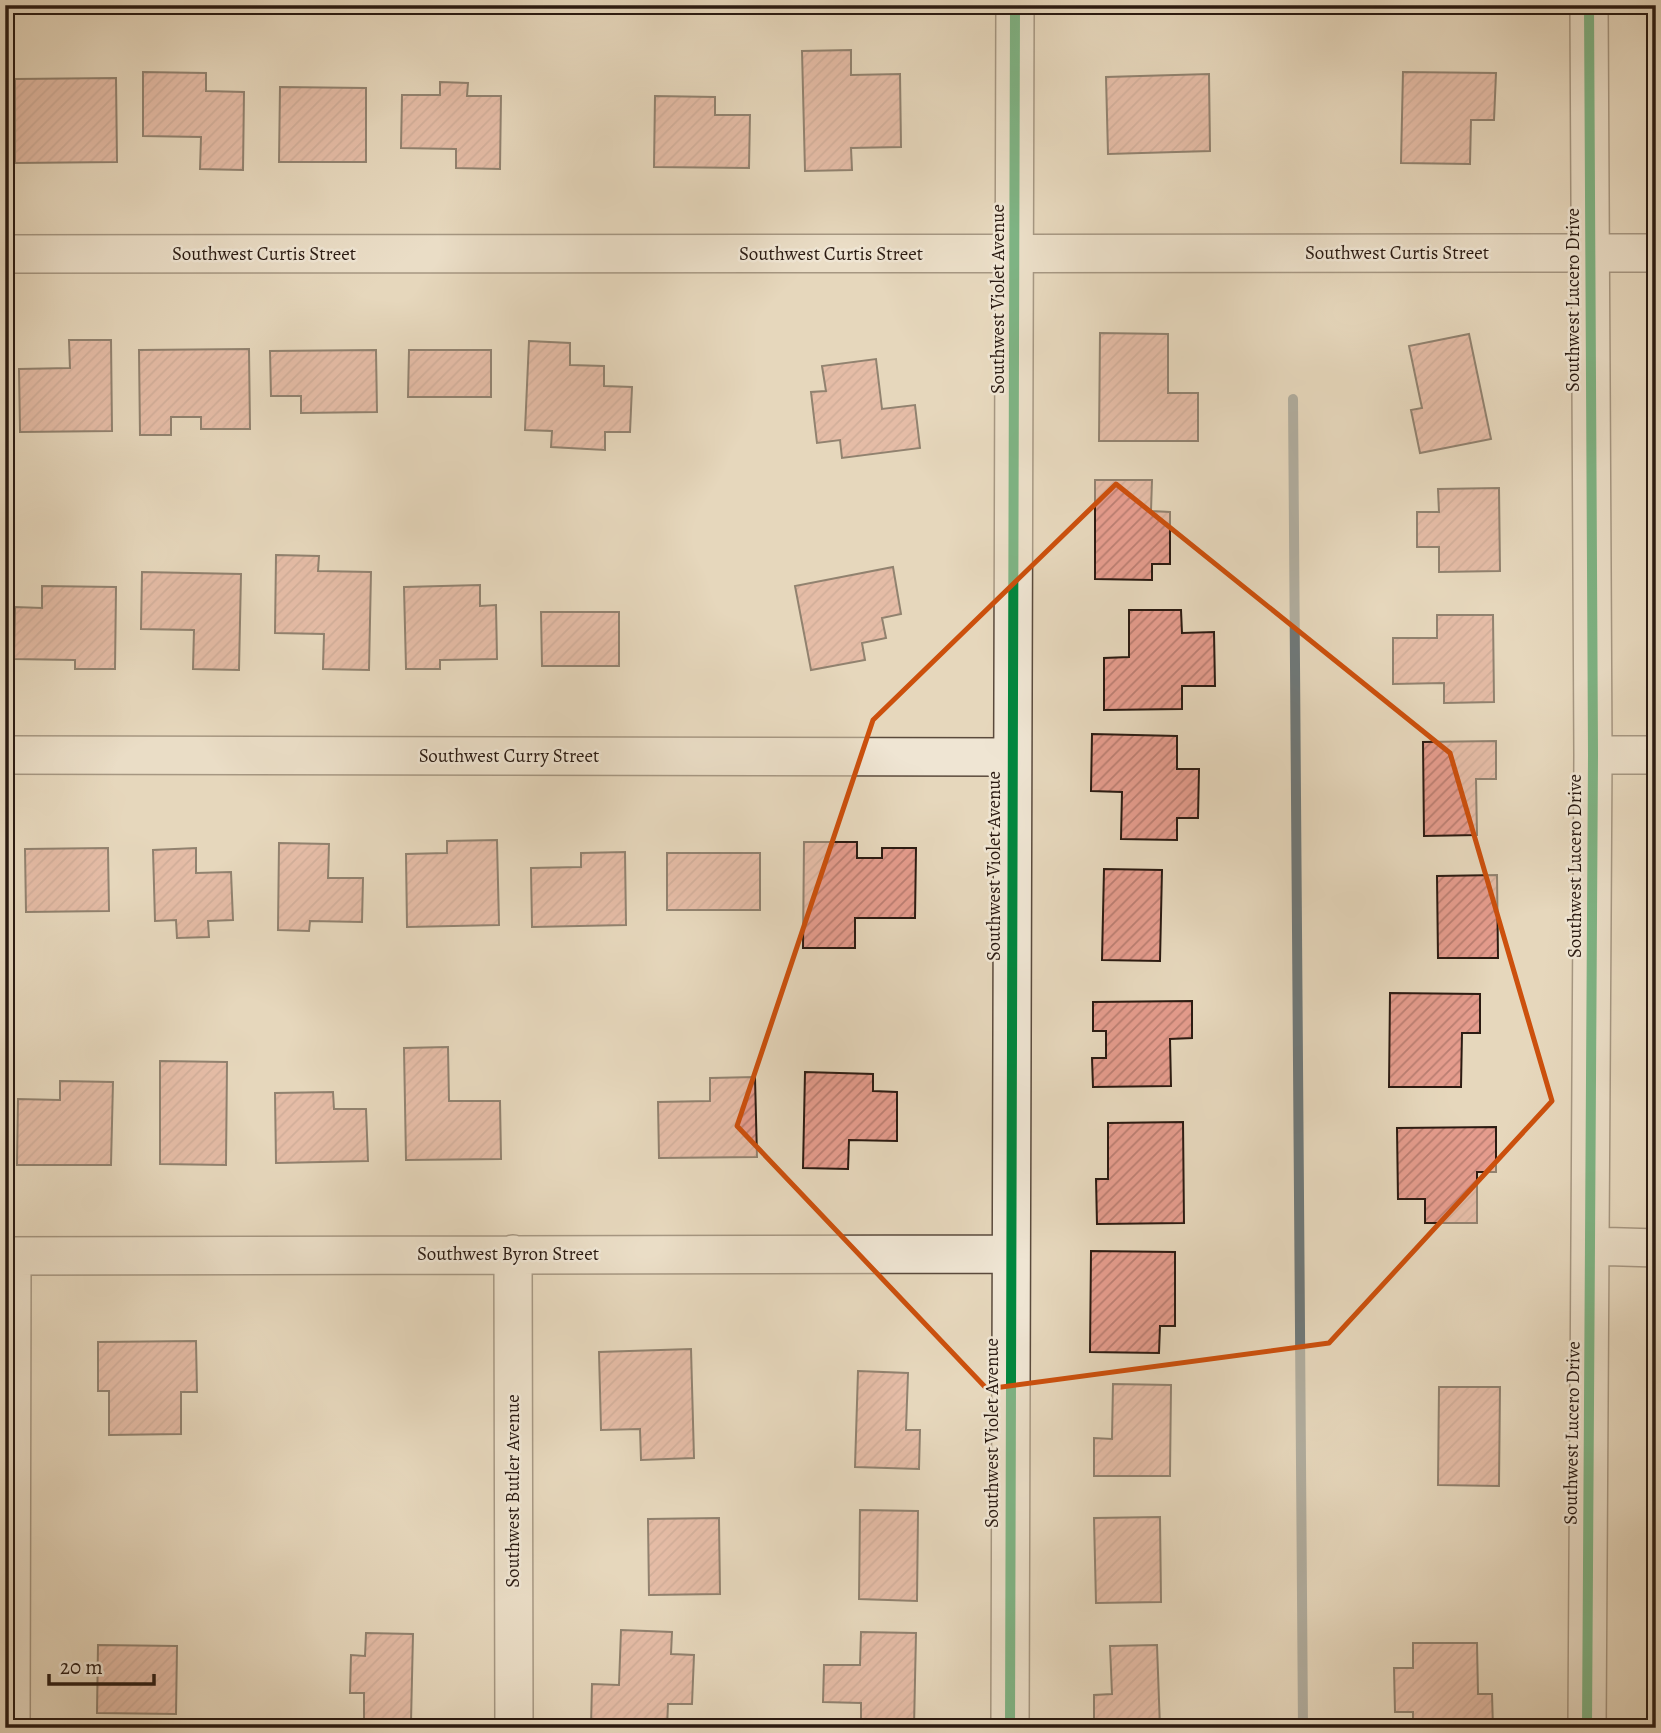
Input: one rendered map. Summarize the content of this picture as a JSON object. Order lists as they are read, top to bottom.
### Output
{
  "streets": {
    "street": [
      "Southwest Curtis Street",
      "Southwest Violet Avenue",
      "Southwest Lucero Drive",
      "Southwest Curry Street",
      "Southwest Byron Street",
      "Southwest Butler Avenue"
    ]
  },
  "crossings": [
    ["Southwest Curtis Street", "Southwest Violet Avenue"],
    ["Southwest Curtis Street", "Southwest Lucero Drive"],
    ["Southwest Violet Avenue", "Southwest Curry Street"],
    ["Southwest Violet Avenue", "Southwest Byron Street"],
    ["Southwest Byron Street", "Southwest Butler Avenue"]
  ],
  "scale_bar": "20 m"
}
